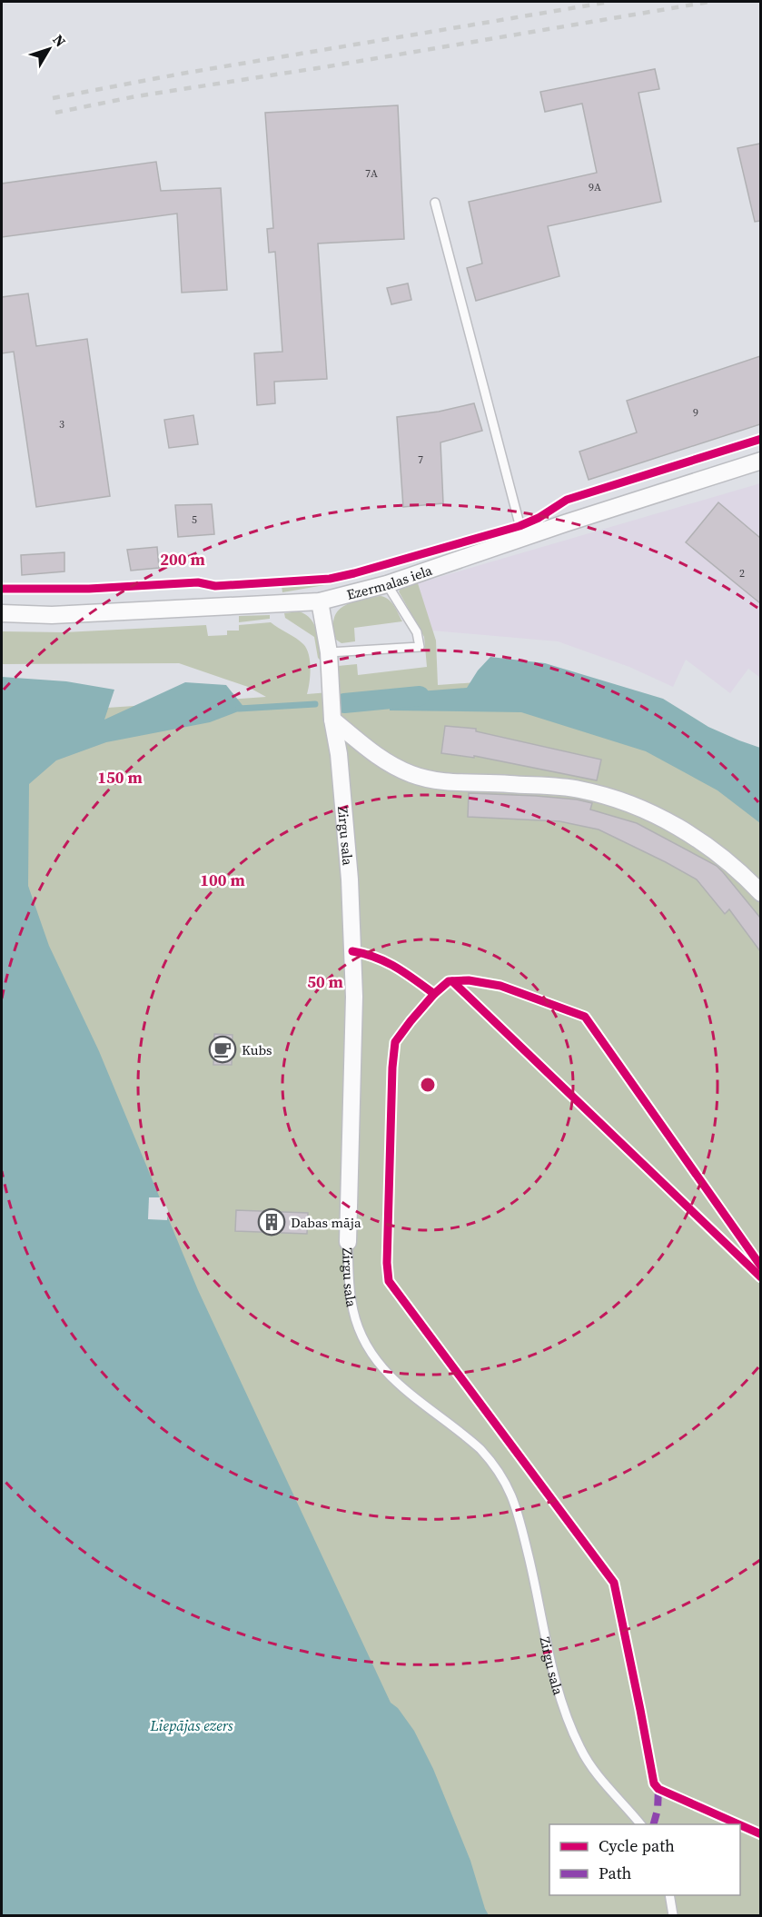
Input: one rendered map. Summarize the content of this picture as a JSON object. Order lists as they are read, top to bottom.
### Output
{
  "streets": {
    "street": ["Ezermalas iela", "Zirgu sala"]
  },
  "crossings": [
    ["Ezermalas iela", "Zirgu sala"]
  ],
  "water": ["Liepājas ezers"],
  "places": {
    "cafe": ["Kubs"],
    "building": ["Dabas māja"]
  },
  "house_numbers": [
    "7A",
    "9A",
    "9",
    "3",
    "7",
    "5",
    "2"
  ],
  "legend": ["Cycle path", "Path"],
  "north": "top right",
  "rings": [
    "200 m",
    "150 m",
    "100 m",
    "50 m"
  ]
}
